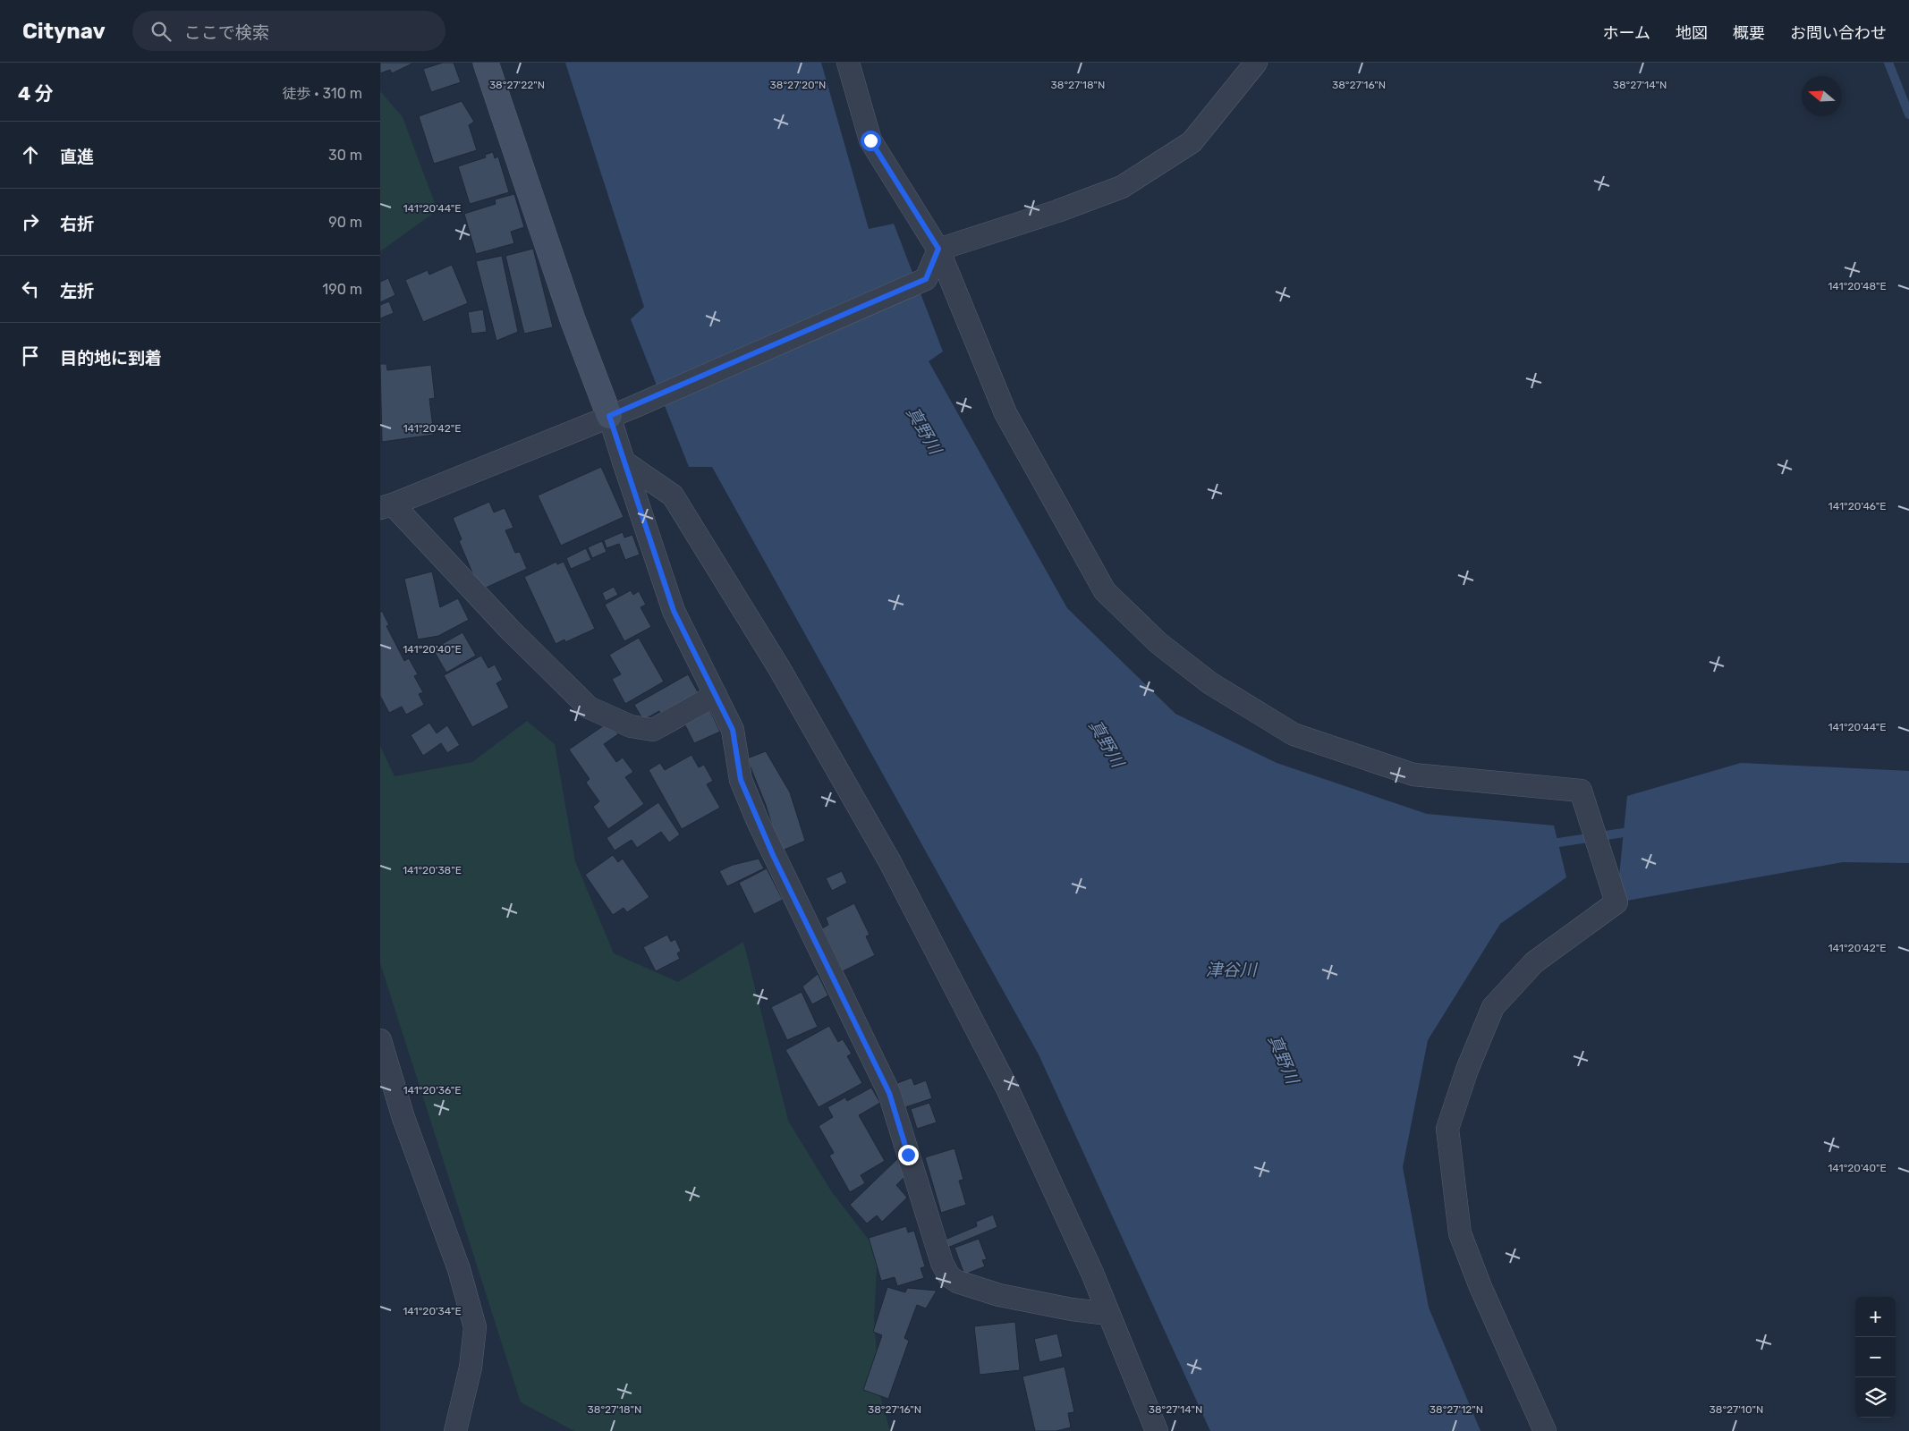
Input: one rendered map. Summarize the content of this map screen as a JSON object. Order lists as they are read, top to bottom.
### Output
{
  "water": ["真野川", "津谷川"],
  "north": "left",
  "page": {
    "header": "Citynav",
    "search": "ここで検索",
    "nav": [
      "ホーム",
      "地図",
      "概要",
      "お問い合わせ"
    ],
    "heading": ["4 分", "徒歩 · 310 m"],
    "list": [
      ["直進", "30 m"],
      ["右折", "90 m"],
      ["左折", "190 m"],
      "目的地に到着"
    ],
    "map_buttons": ["+", "−"]
  },
  "coordinates": [
    "38°27'22\"N",
    "38°27'20\"N",
    "38°27'18\"N",
    "38°27'16\"N",
    "38°27'14\"N",
    "141°20'44\"E",
    "141°20'48\"E",
    "141°20'42\"E",
    "141°20'46\"E",
    "141°20'40\"E",
    "141°20'38\"E",
    "141°20'36\"E",
    "141°20'34\"E",
    "38°27'12\"N",
    "38°27'10\"N"
  ]
}
